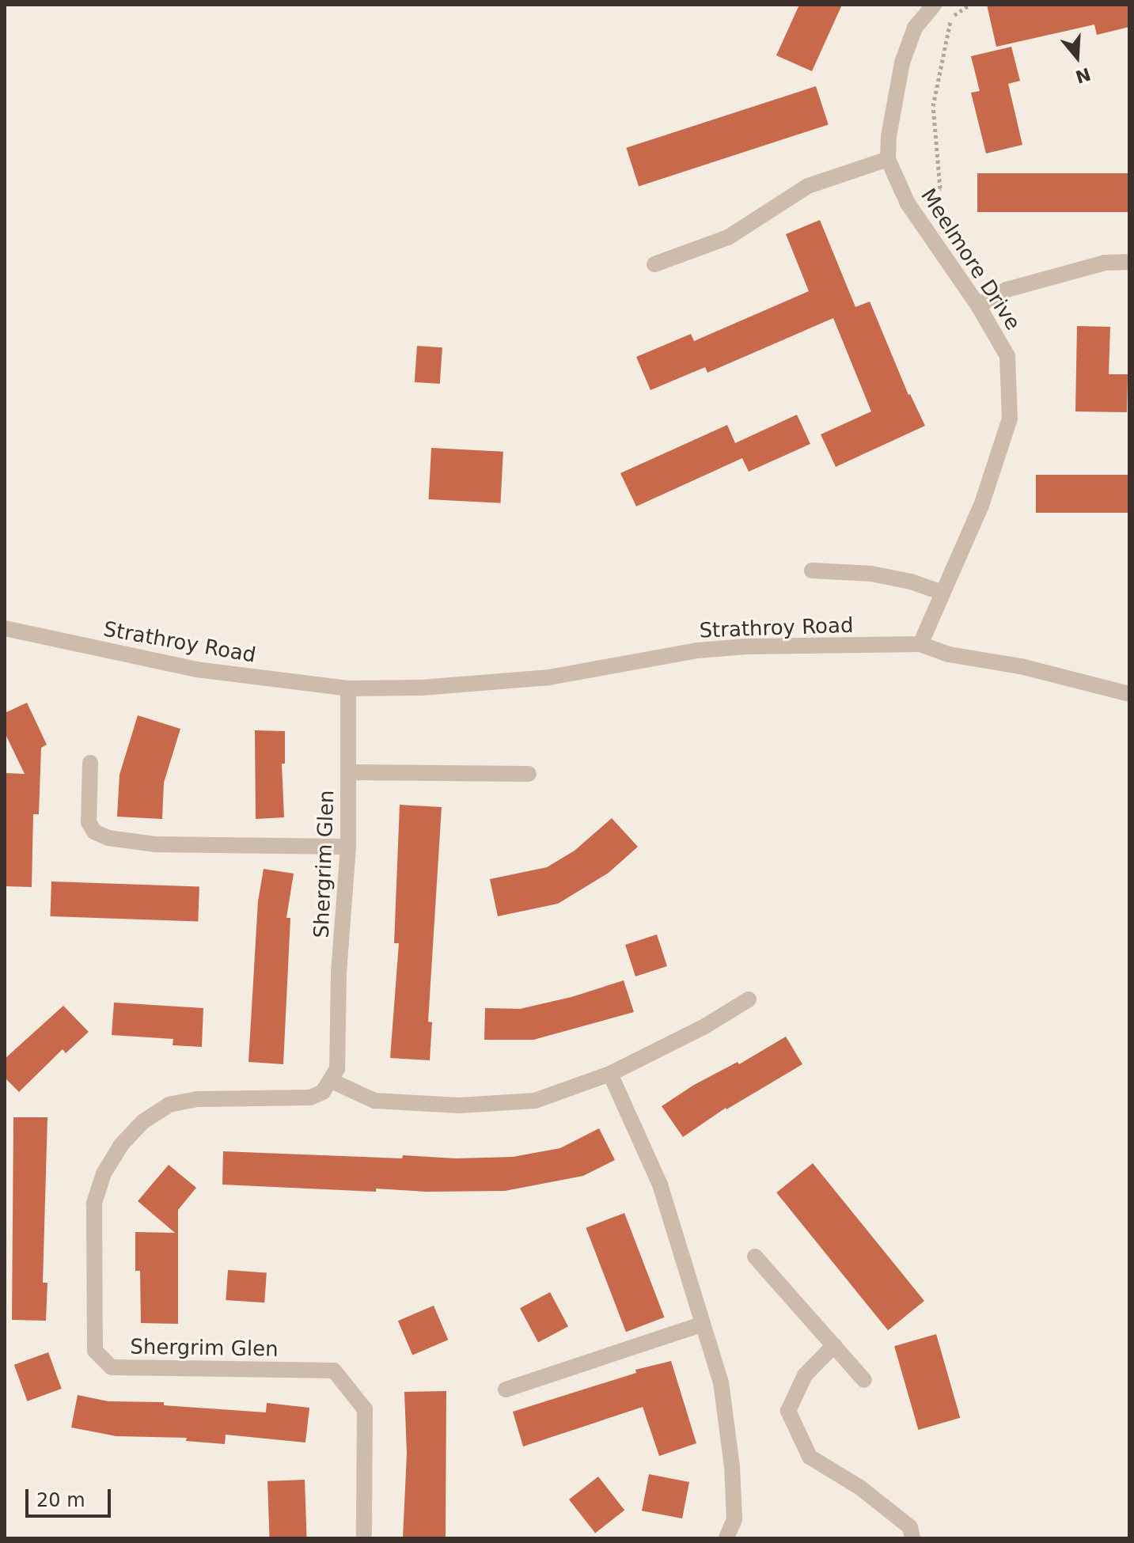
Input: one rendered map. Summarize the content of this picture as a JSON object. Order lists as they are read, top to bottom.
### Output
{
  "streets": {
    "street": ["Meelmore Drive", "Strathroy Road", "Shergrim Glen"]
  },
  "crossings": [
    ["Meelmore Drive", "Strathroy Road"],
    ["Strathroy Road", "Shergrim Glen"]
  ],
  "scale_bar": "20 m",
  "north": "bottom"
}
